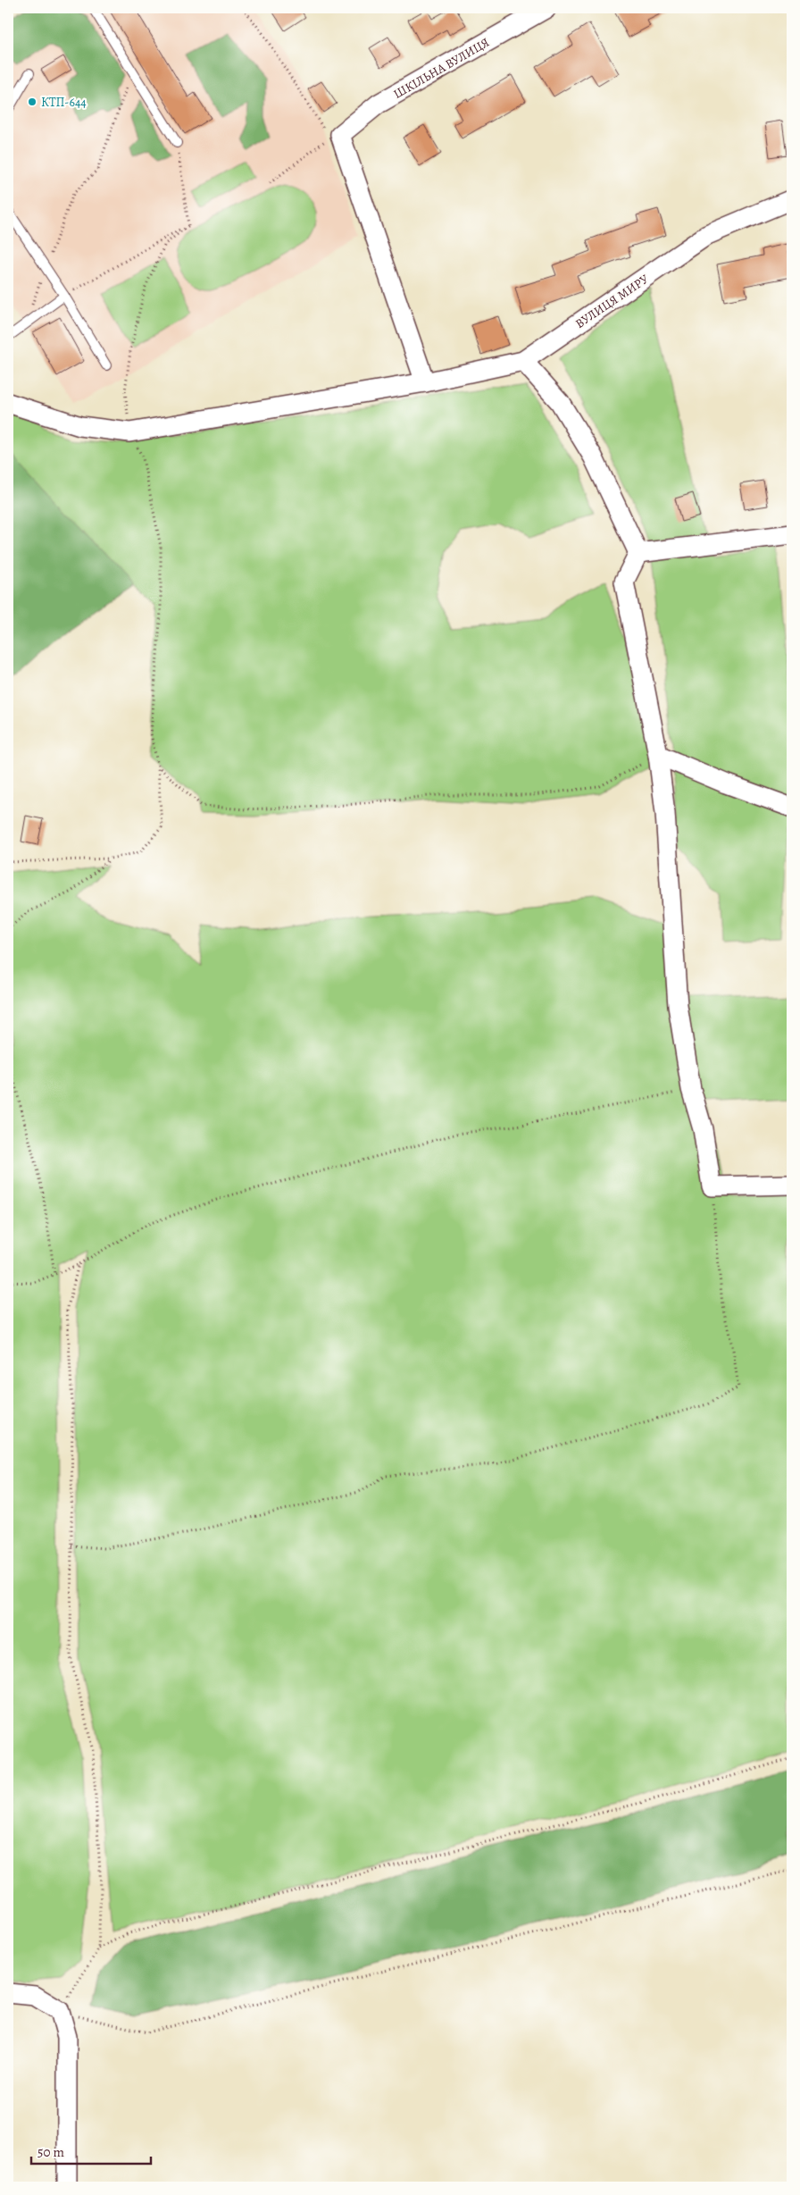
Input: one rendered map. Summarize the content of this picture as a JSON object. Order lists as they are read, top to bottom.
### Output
{
  "streets": {
    "street": ["ШКІЛЬНА ВУЛИЦЯ", "ВУЛИЦЯ МИРУ"]
  },
  "places": ["КТП-644"],
  "scale_bar": "50 m"
}
